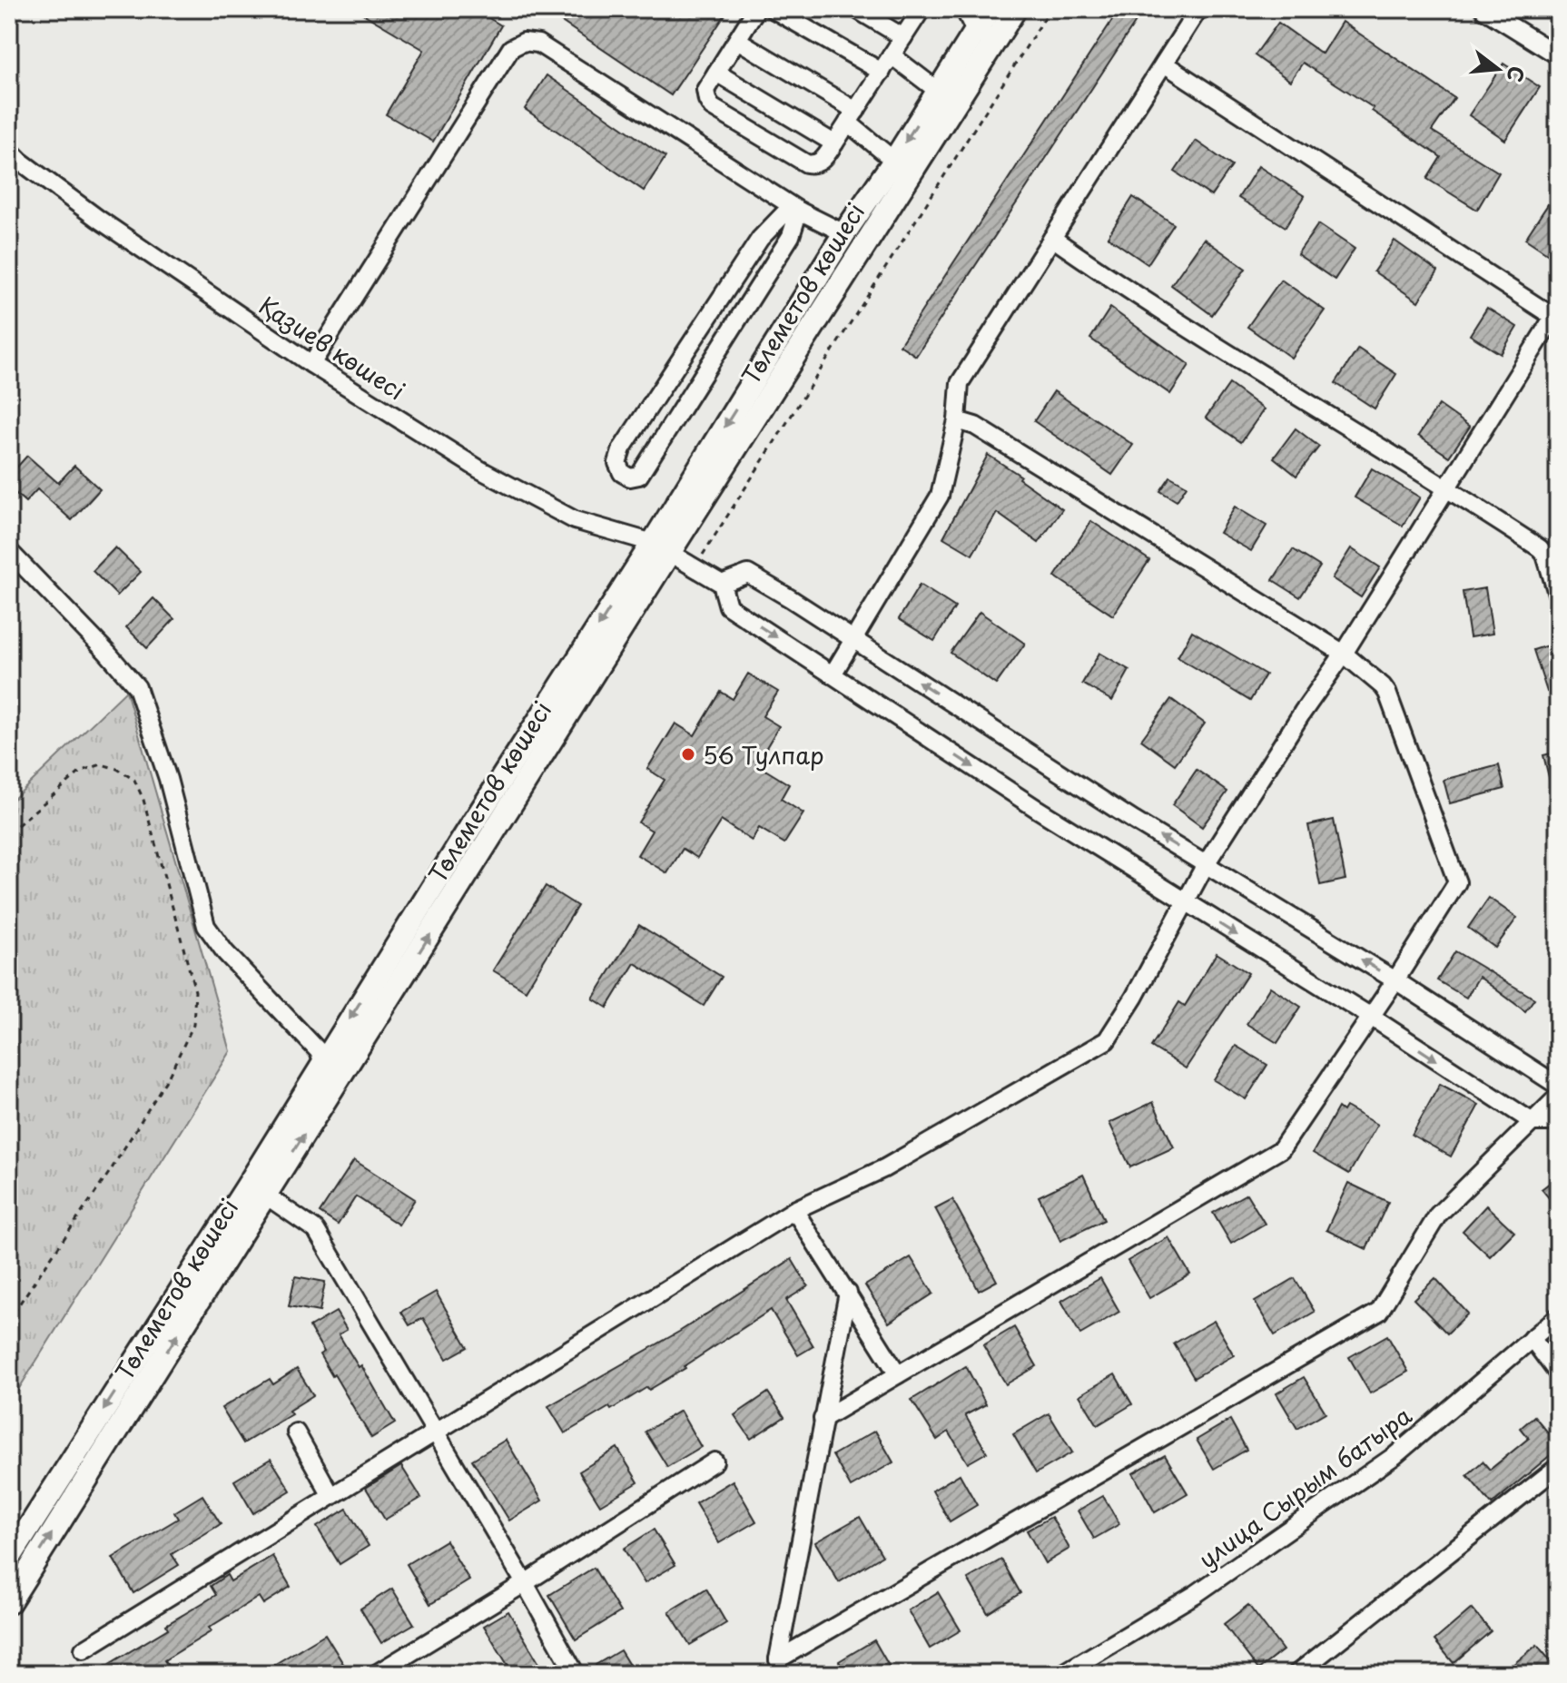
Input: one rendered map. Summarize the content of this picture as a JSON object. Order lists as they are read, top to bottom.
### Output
{
  "streets": {
    "main road": ["Төлеметов көшесі"],
    "street": ["Қазиев көшесі", "улица Сырым батыра"]
  },
  "crossings": [
    ["Төлеметов көшесі", "Қазиев көшесі"]
  ],
  "places": ["56 Тулпар"],
  "north": "right"
}
